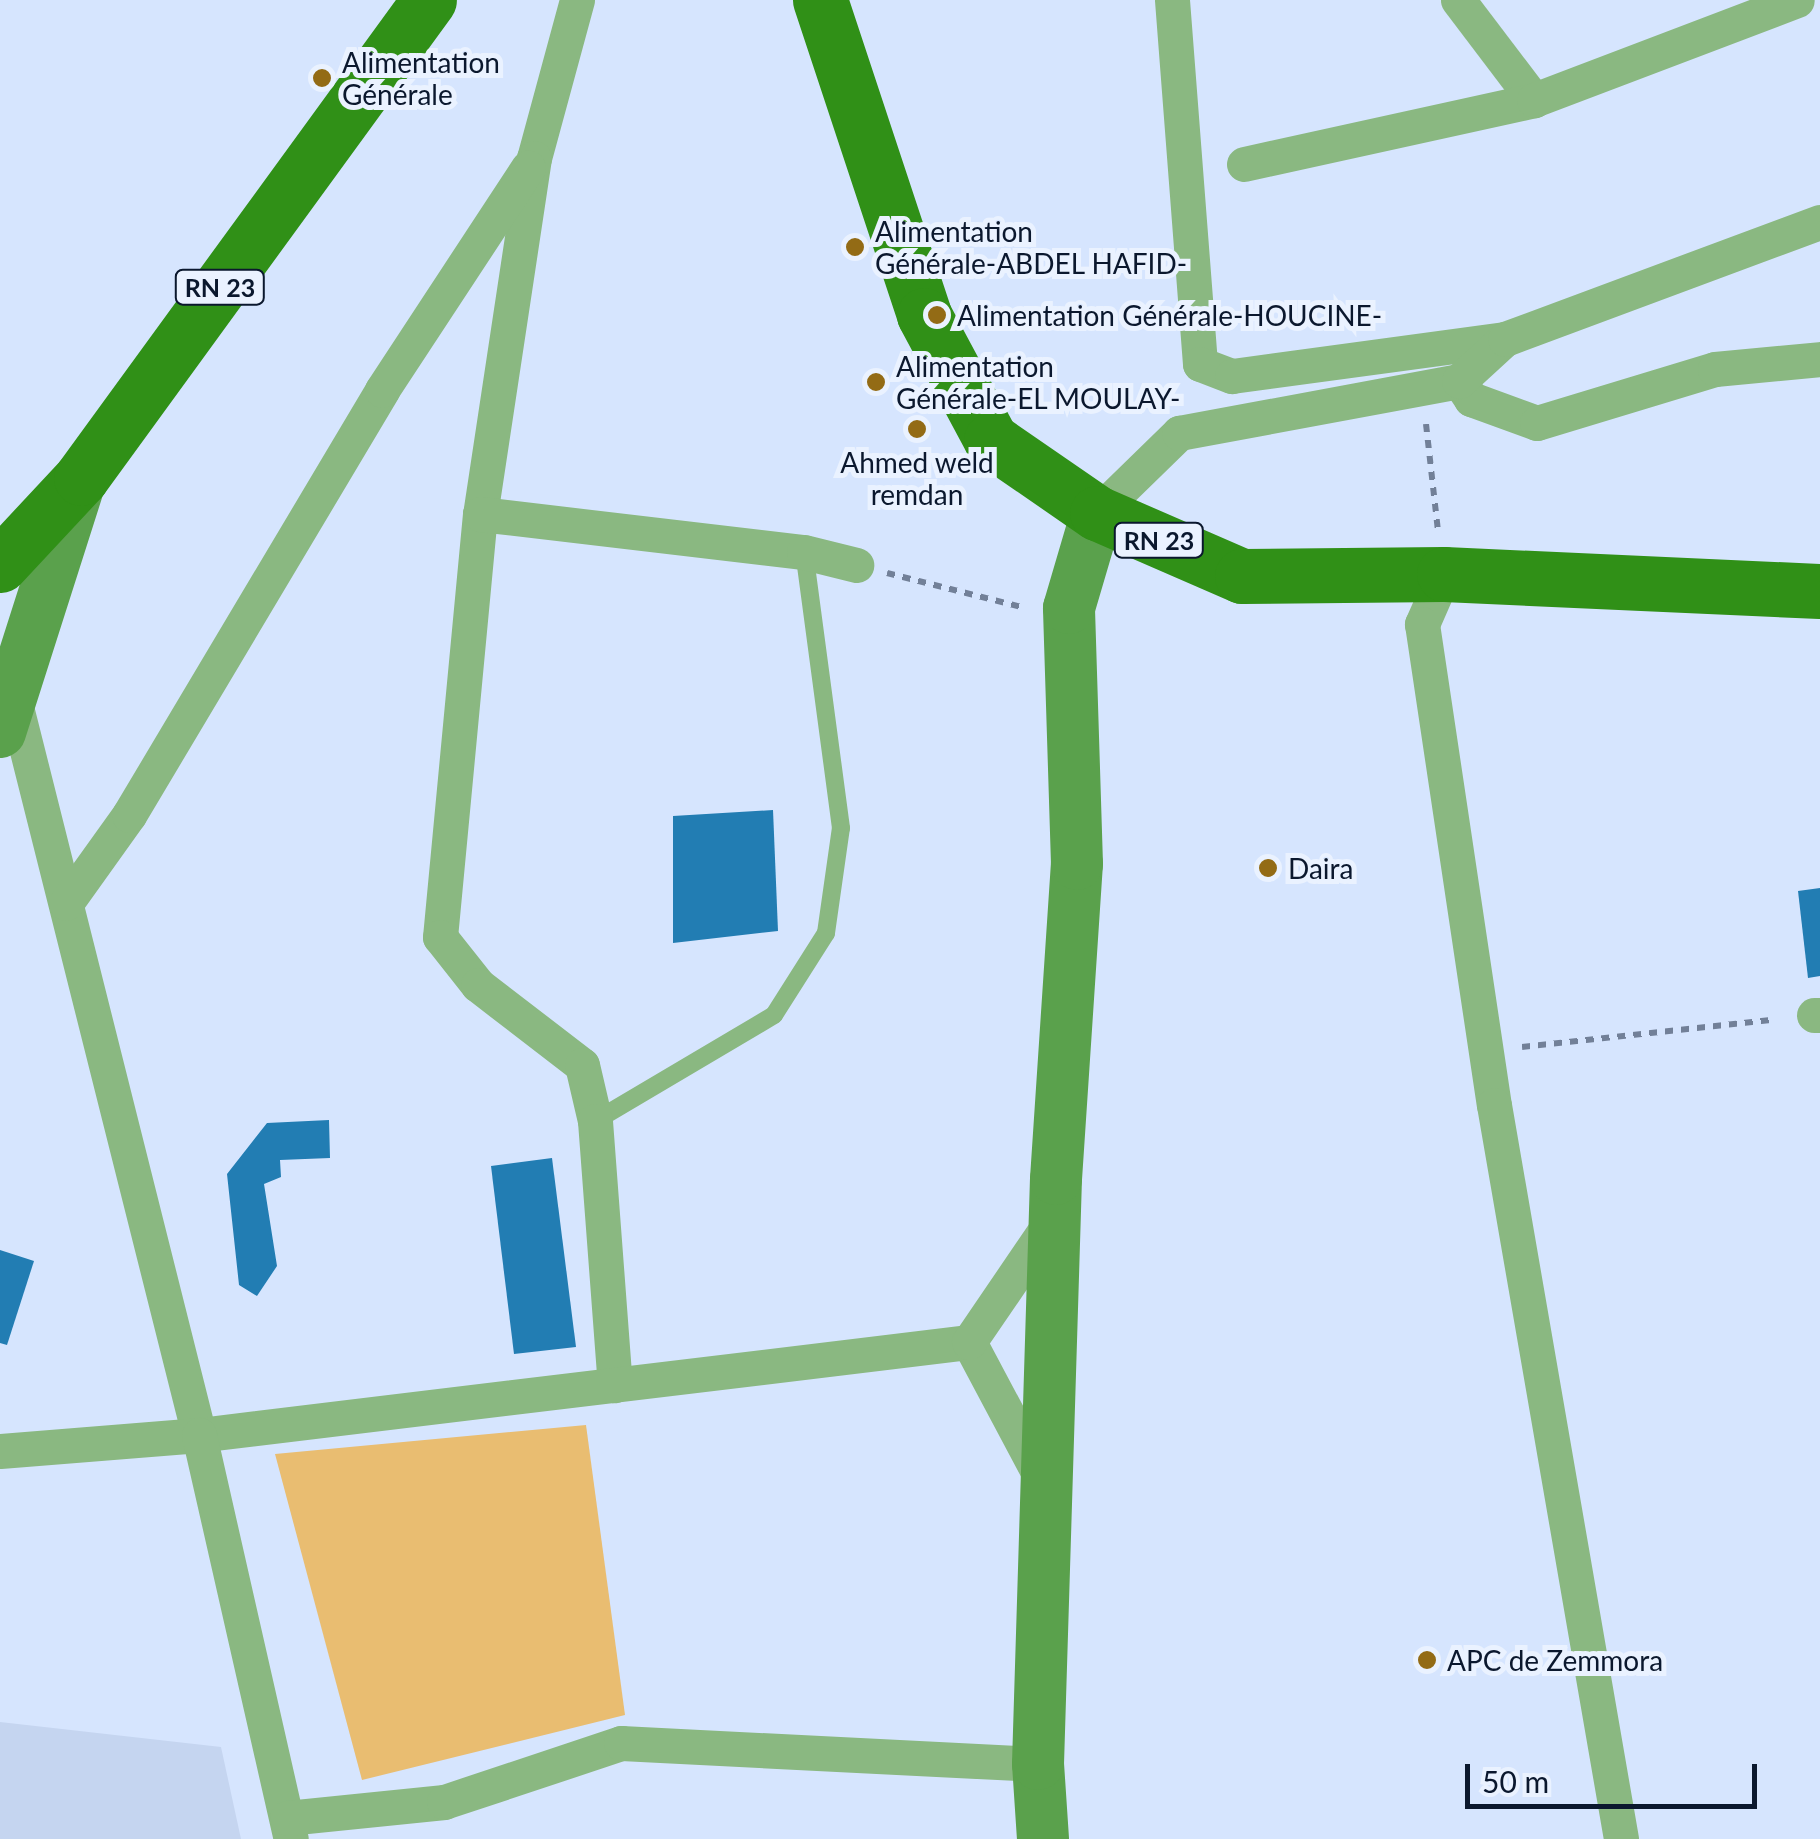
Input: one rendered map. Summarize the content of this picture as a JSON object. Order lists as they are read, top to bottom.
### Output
{
  "streets": {
    "main road": ["RN 23"]
  },
  "places": [
    "Alimentation Générale",
    "Alimentation Générale-ABDEL HAFID-",
    "Alimentation Générale-HOUCINE-",
    "Alimentation Générale-EL MOULAY-",
    "Ahmed weld remdan",
    "Daira",
    "APC de Zemmora"
  ],
  "scale_bar": "50 m"
}
